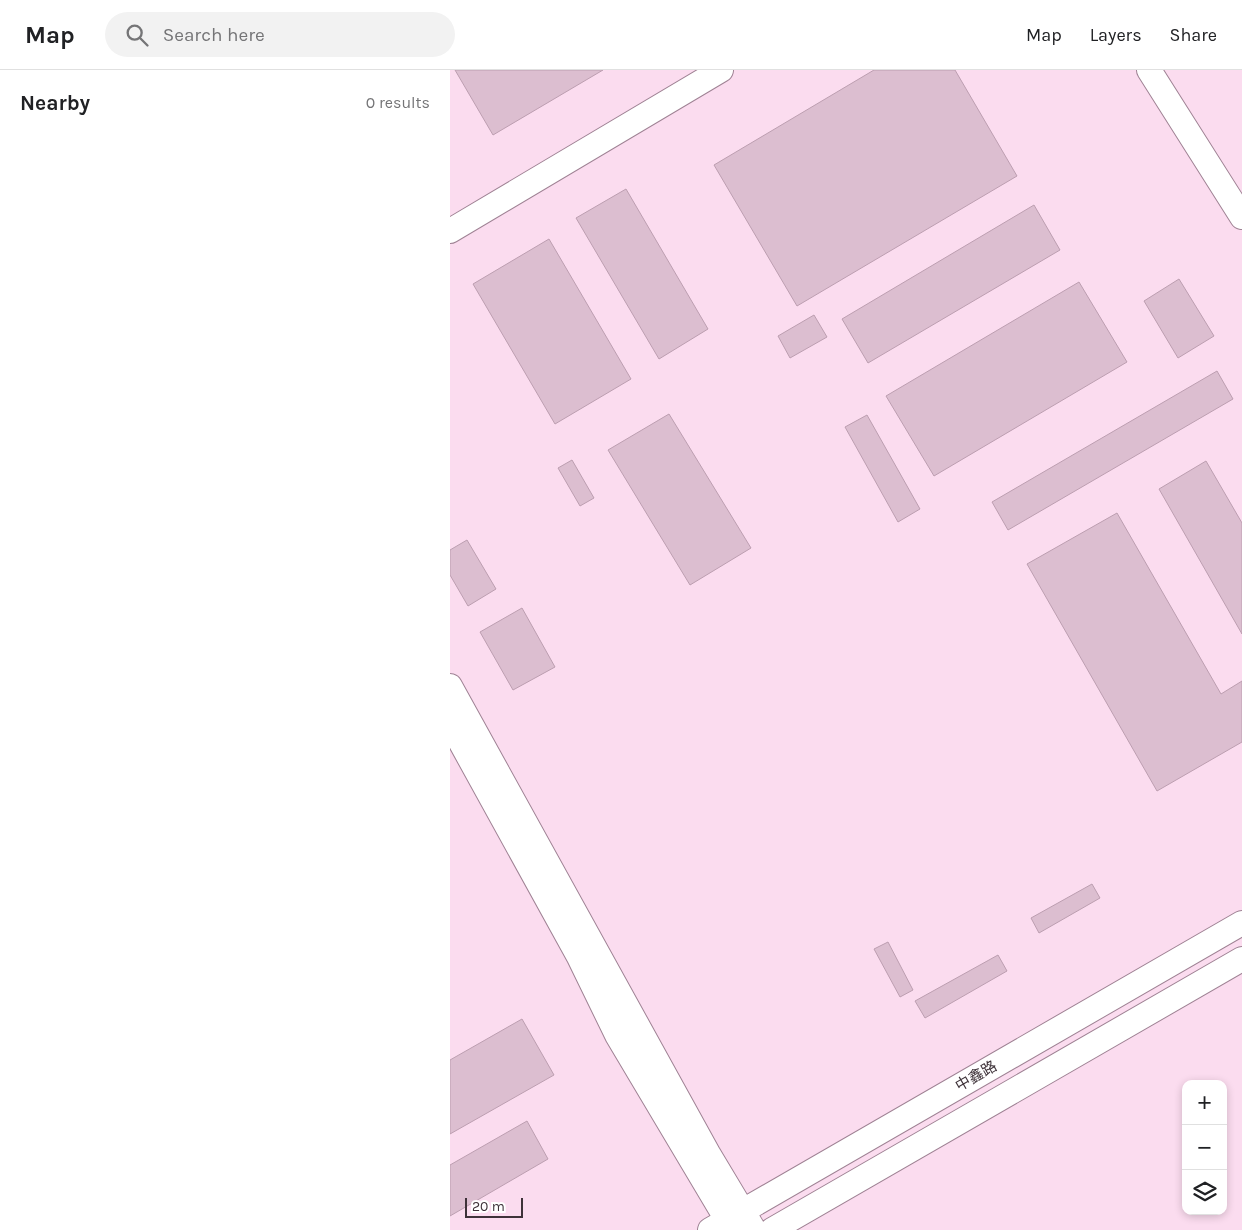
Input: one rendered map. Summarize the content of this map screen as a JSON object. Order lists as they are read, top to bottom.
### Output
{
  "streets": {
    "street": ["中鑫路"]
  },
  "scale_bar": "20 m",
  "page": {
    "header": "Map",
    "search": "Search here",
    "nav": ["Map", "Layers", "Share"],
    "heading": ["Nearby", "0 results"],
    "map_buttons": ["+", "−"],
    "scale": "20 m"
  }
}
